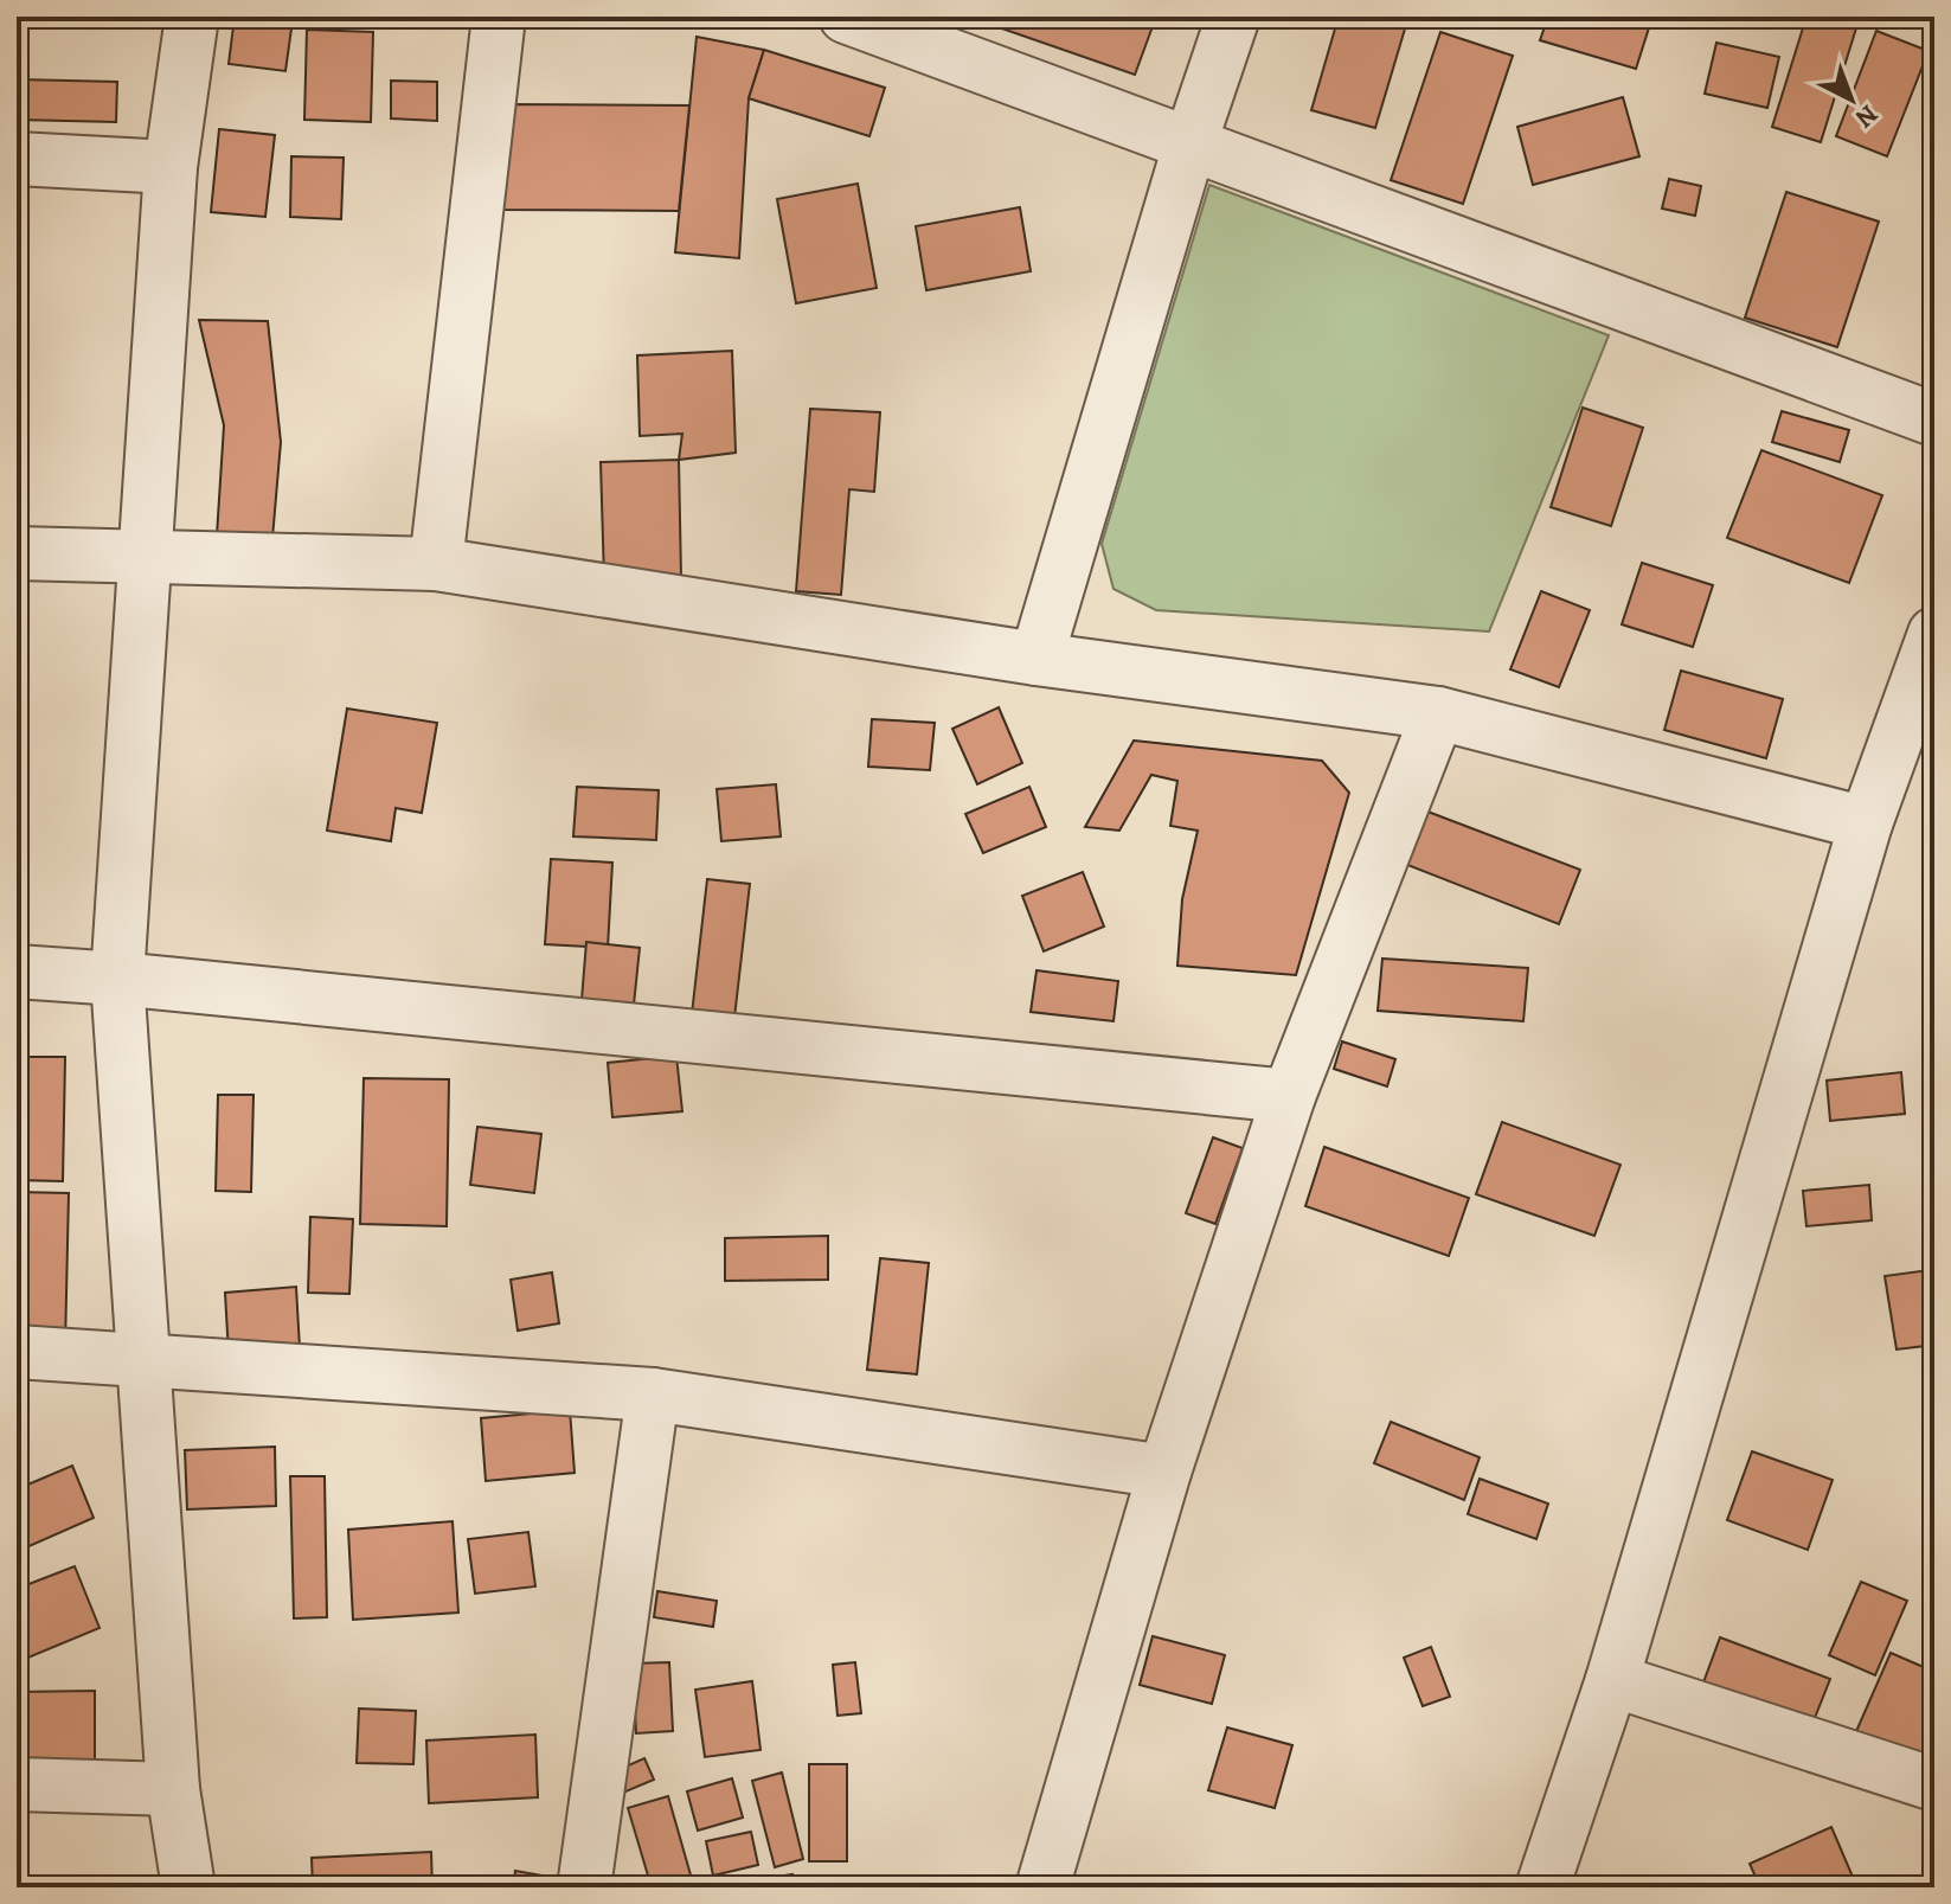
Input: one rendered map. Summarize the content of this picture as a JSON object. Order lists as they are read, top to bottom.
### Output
{
  "north": "bottom right"
}
